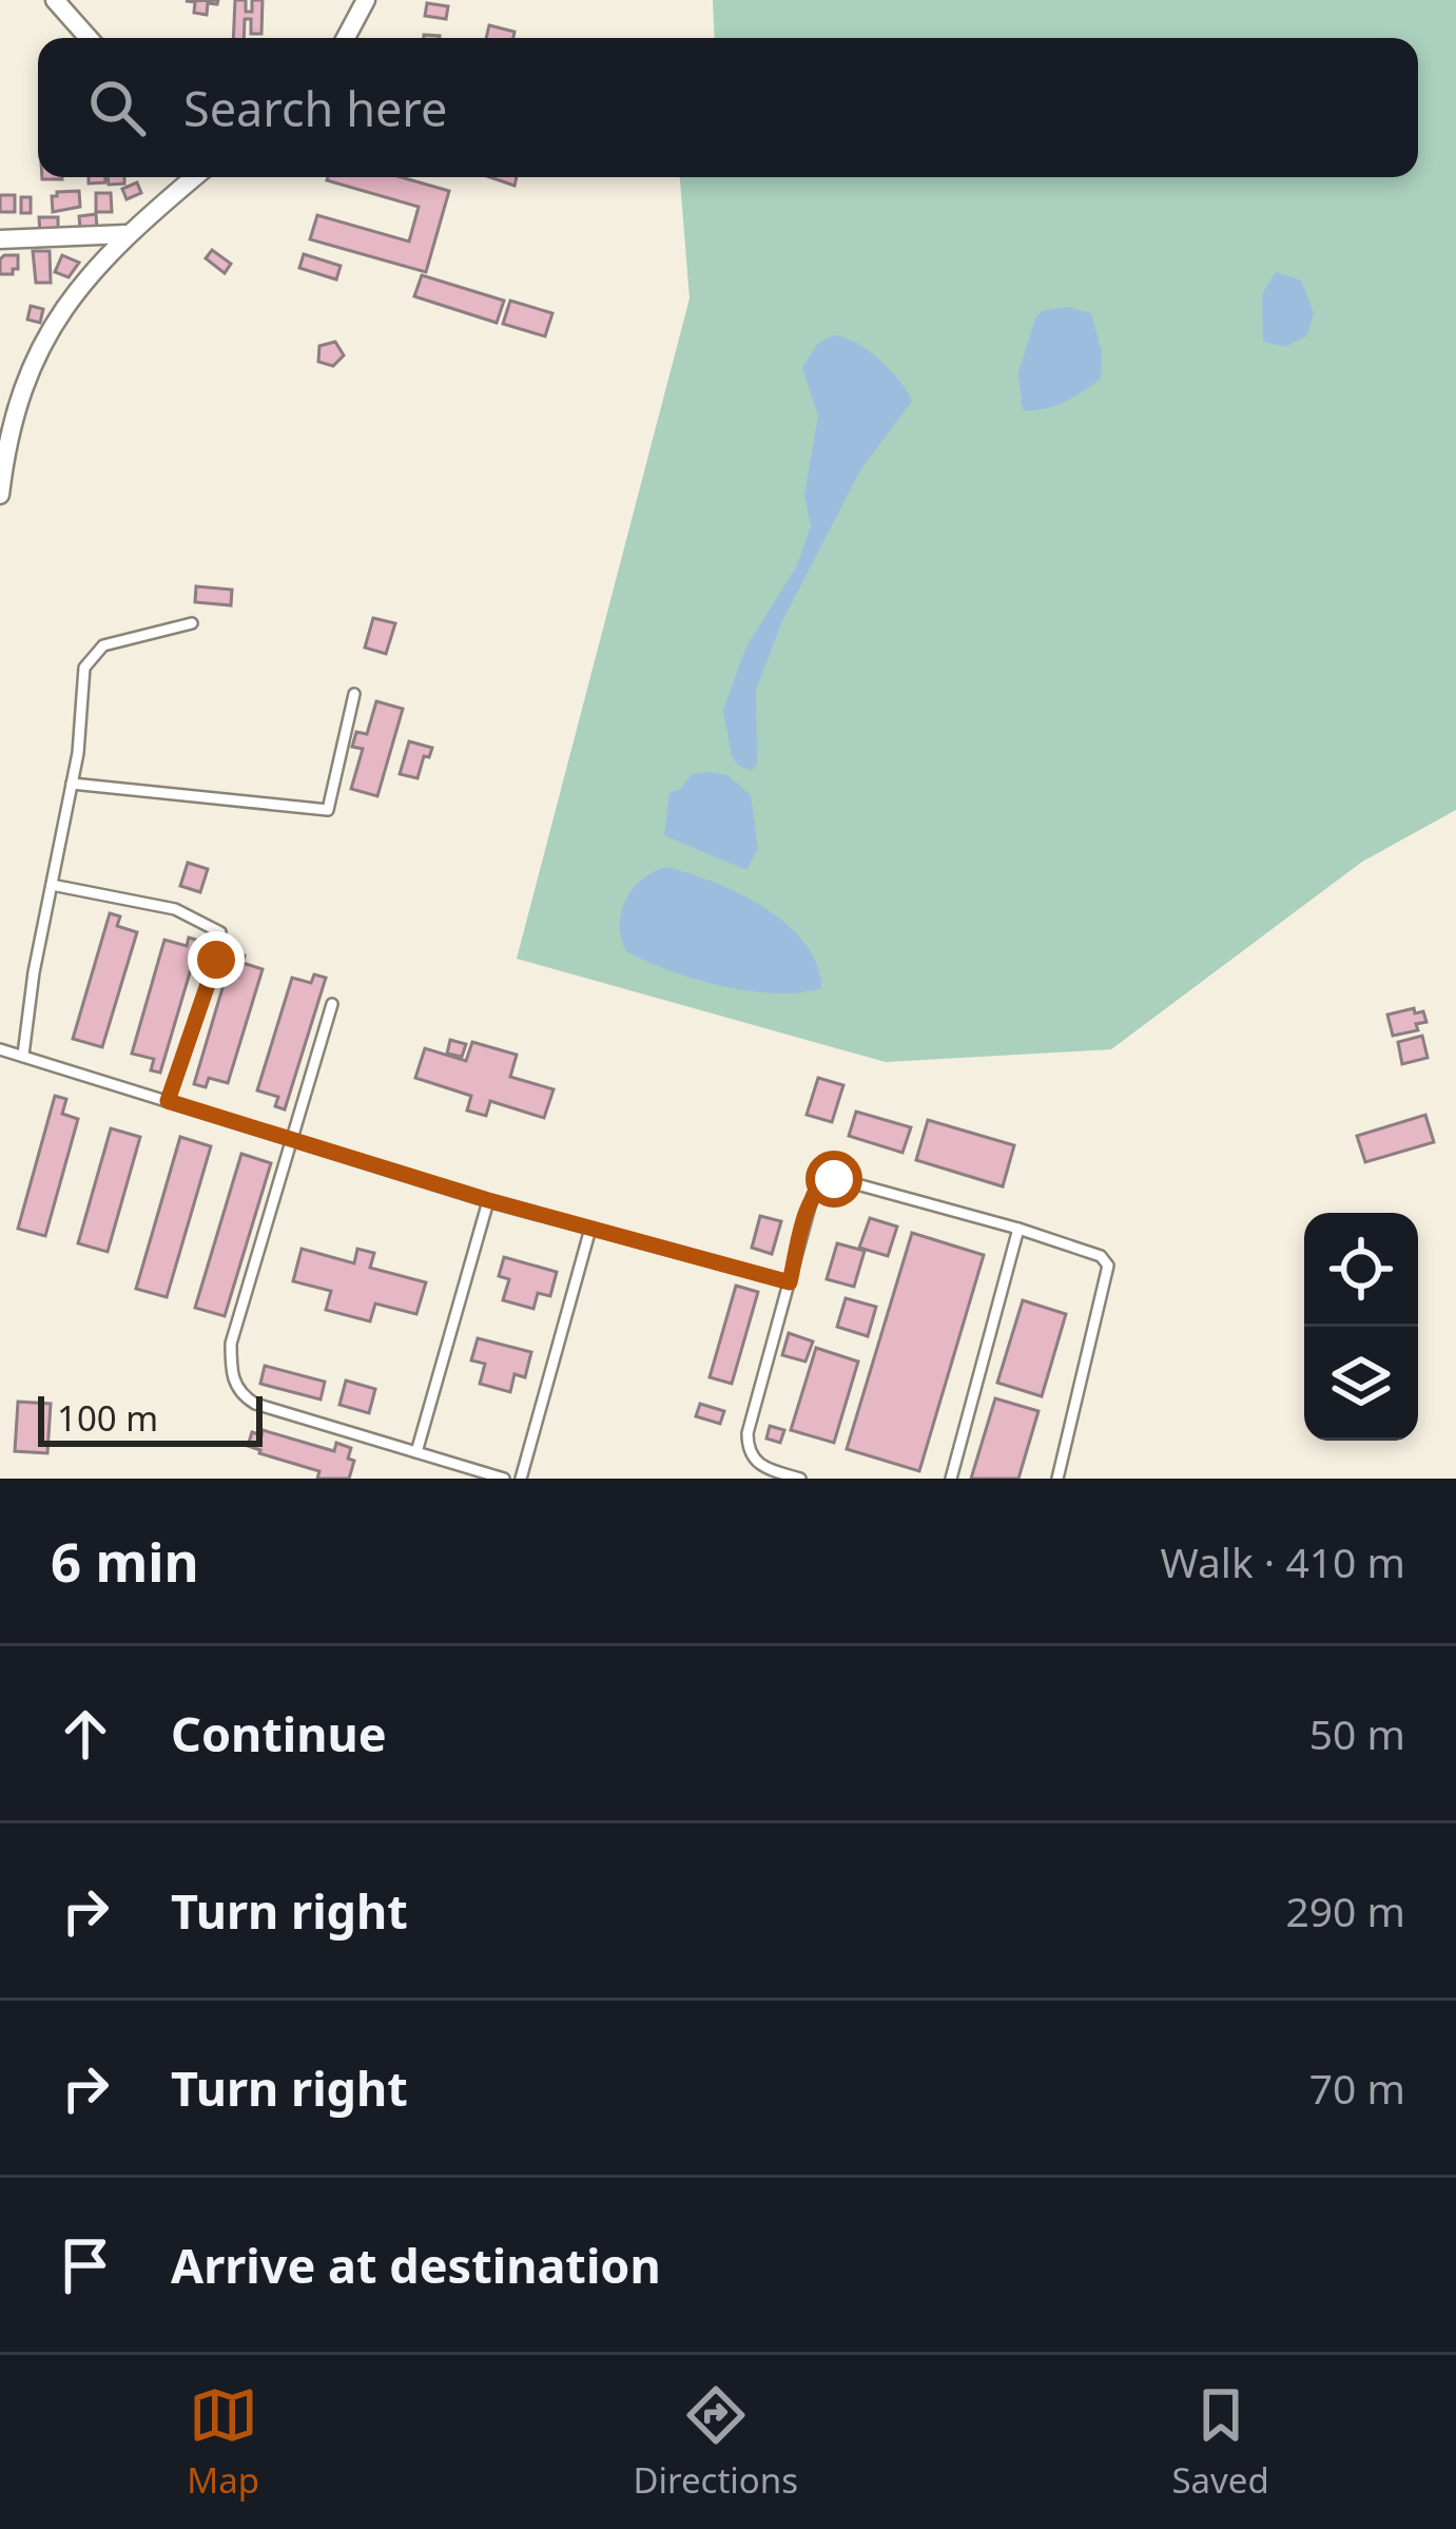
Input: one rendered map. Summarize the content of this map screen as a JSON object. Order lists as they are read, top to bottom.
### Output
{
  "scale_bar": "100 m",
  "page": {
    "search": "Search here",
    "scale": "100 m",
    "heading": ["6 min", "Walk · 410 m"],
    "list": [
      ["Continue", "50 m"],
      ["Turn right", "290 m"],
      ["Turn right", "70 m"],
      "Arrive at destination"
    ],
    "nav": ["Map", "Directions", "Saved"]
  }
}
